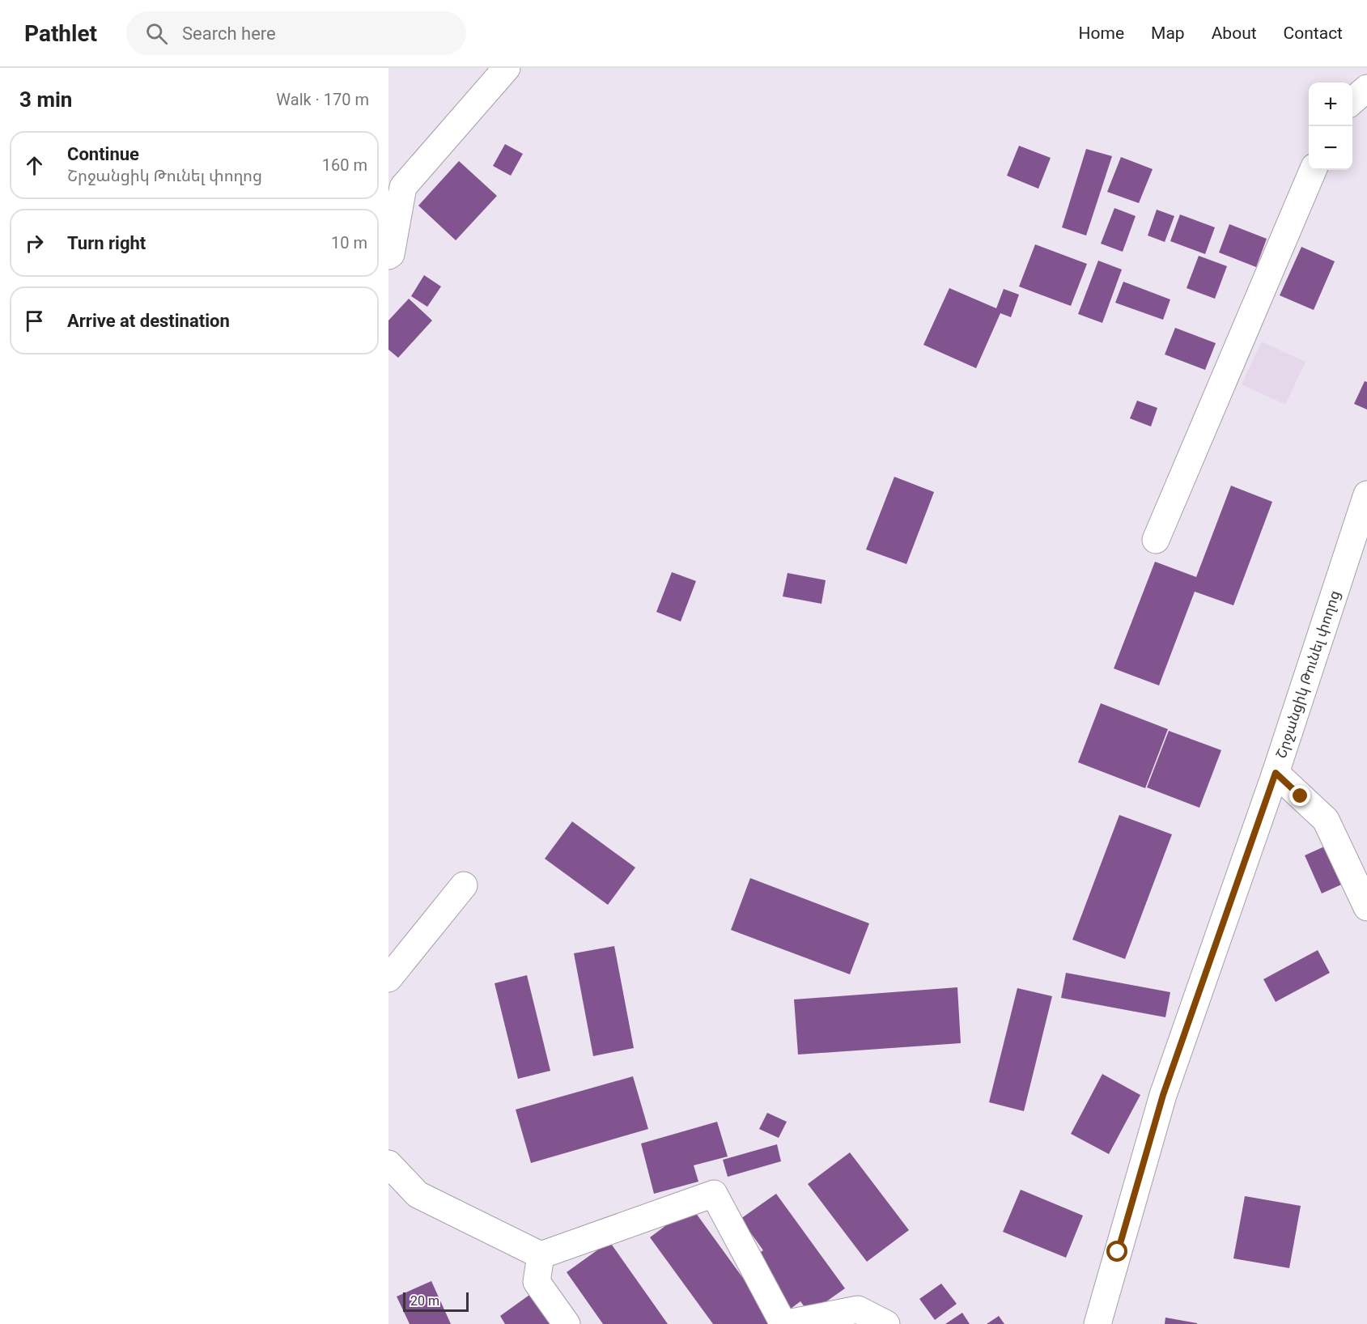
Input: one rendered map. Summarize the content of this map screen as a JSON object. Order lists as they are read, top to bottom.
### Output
{
  "streets": {
    "street": ["Շրջանցիկ Թունել փողոց"]
  },
  "scale_bar": "20 m",
  "page": {
    "header": "Pathlet",
    "search": "Search here",
    "nav": [
      "Home",
      "Map",
      "About",
      "Contact"
    ],
    "heading": ["3 min", "Walk · 170 m"],
    "map_buttons": ["+", "−"],
    "list": [
      ["Continue", "Շրջանցիկ Թունել փողոց", "160 m"],
      ["Turn right", "10 m"],
      "Arrive at destination"
    ],
    "scale": "20 m"
  }
}
